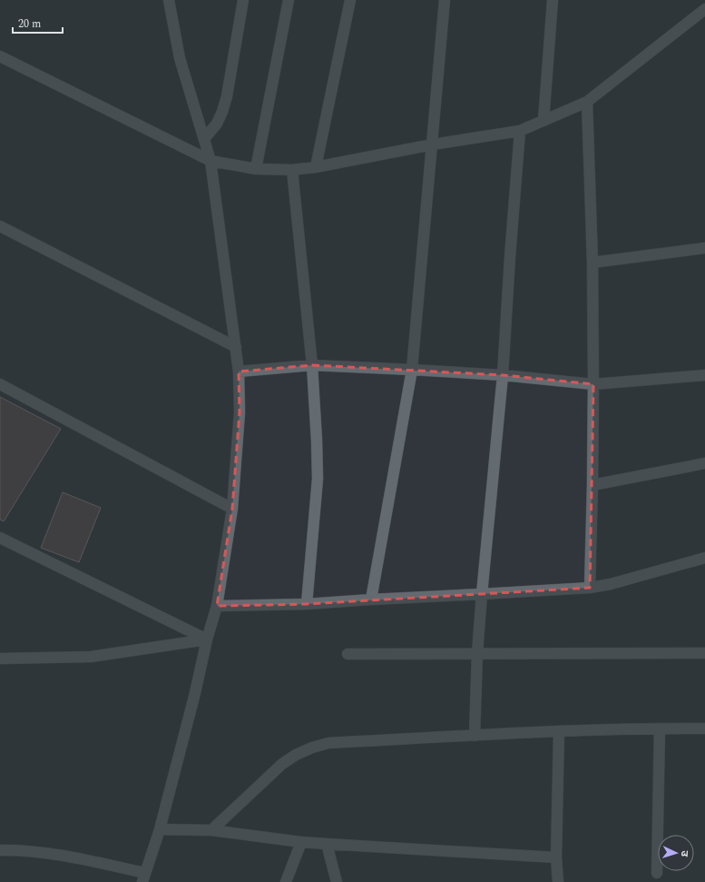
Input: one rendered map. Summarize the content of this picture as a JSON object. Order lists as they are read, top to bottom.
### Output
{
  "scale_bar": "20 m",
  "north": "right"
}
